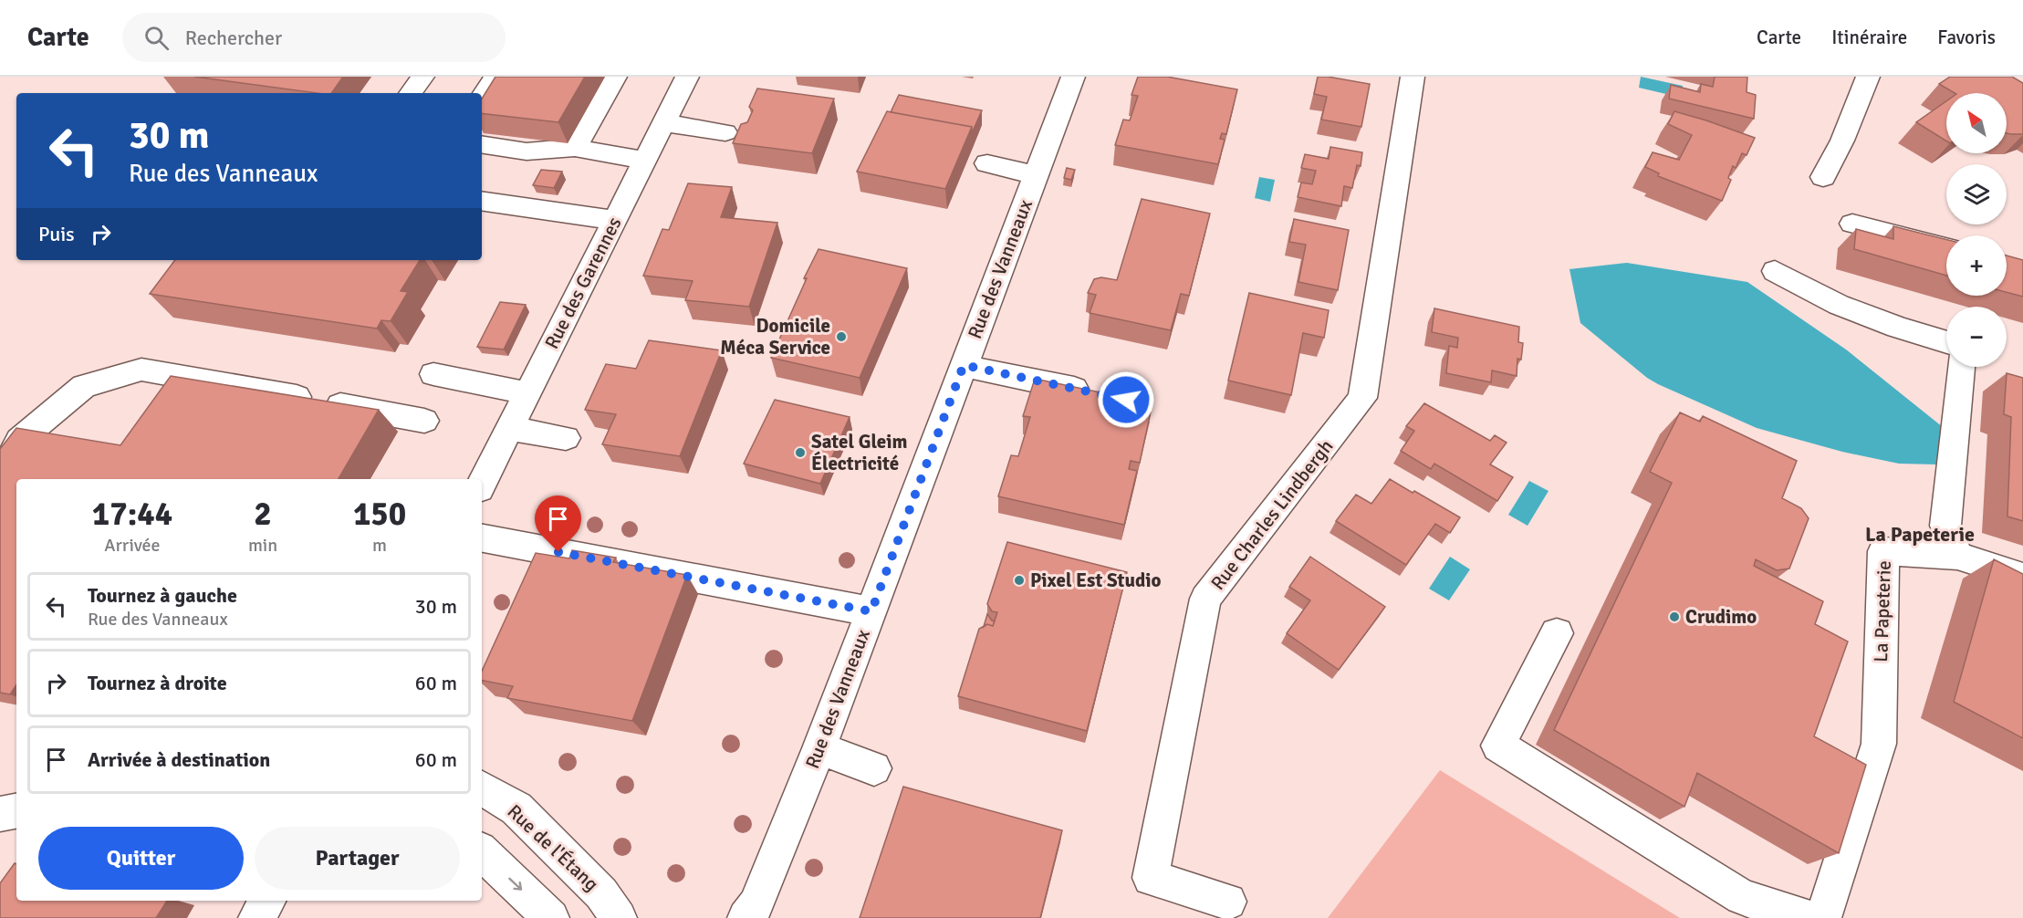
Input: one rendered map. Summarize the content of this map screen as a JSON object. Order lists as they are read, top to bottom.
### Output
{
  "streets": {
    "street": [
      "Rue des Vanneaux",
      "Rue des Garennes",
      "Rue Charles Lindbergh",
      "La Papeterie",
      "Rue de l'Étang"
    ]
  },
  "districts": ["La Papeterie"],
  "places": [
    "Domicile Méca Service",
    "Satel Gleim Électricité",
    "Pixel Est Studio",
    "Crudimo"
  ],
  "north": "top left",
  "page": {
    "header": "Carte",
    "search": "Rechercher",
    "nav": ["Carte", "Itinéraire", "Favoris"],
    "map_buttons": ["+", "−"],
    "turn": ["30 m", "Rue des Vanneaux"],
    "then": "Puis",
    "eta": [
      "17:44",
      "Arrivée",
      "2",
      "min",
      "150",
      "m"
    ],
    "list": [
      {
        "name": "Tournez à gauche",
        "note": "Rue des Vanneaux",
        "value": "30 m"
      },
      {
        "name": "Tournez à droite",
        "value": "60 m"
      },
      {
        "name": "Arrivée à destination",
        "value": "60 m"
      }
    ],
    "buttons": ["Quitter", "Partager"]
  }
}
